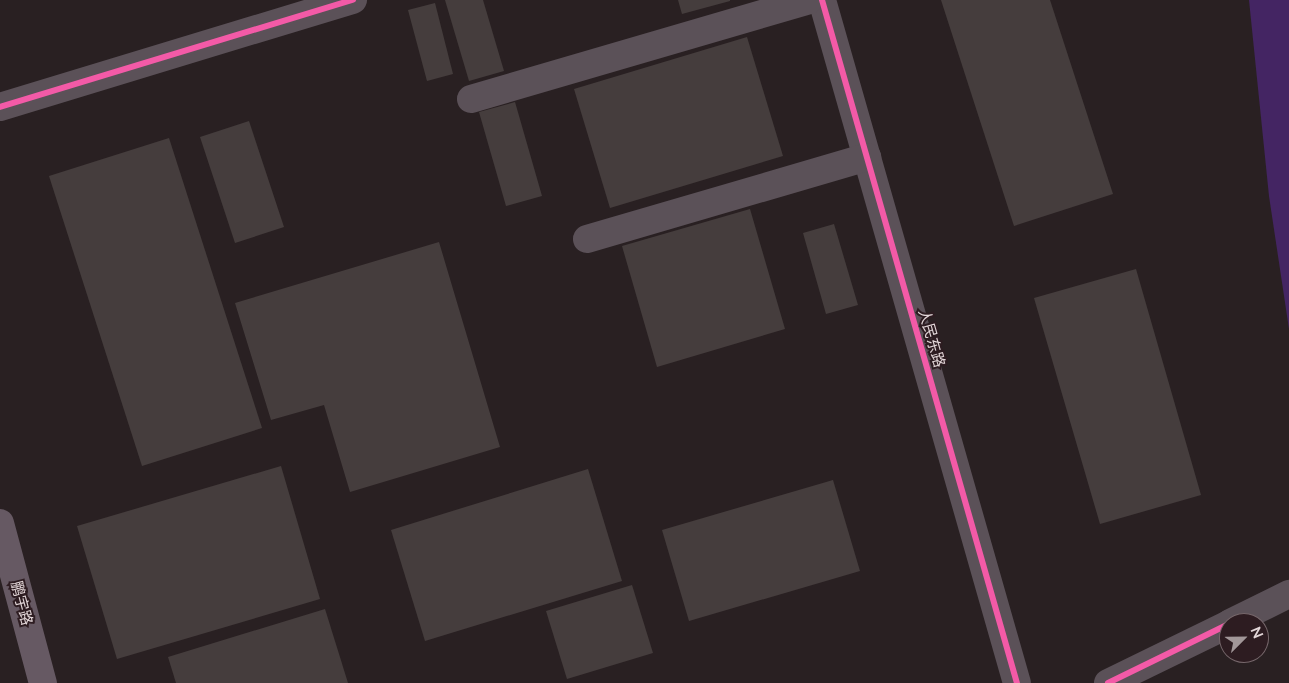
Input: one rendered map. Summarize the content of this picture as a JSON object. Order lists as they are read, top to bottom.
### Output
{
  "streets": {
    "main road": ["鹏宇路"],
    "street": ["人民东路"]
  },
  "north": "top right"
}
